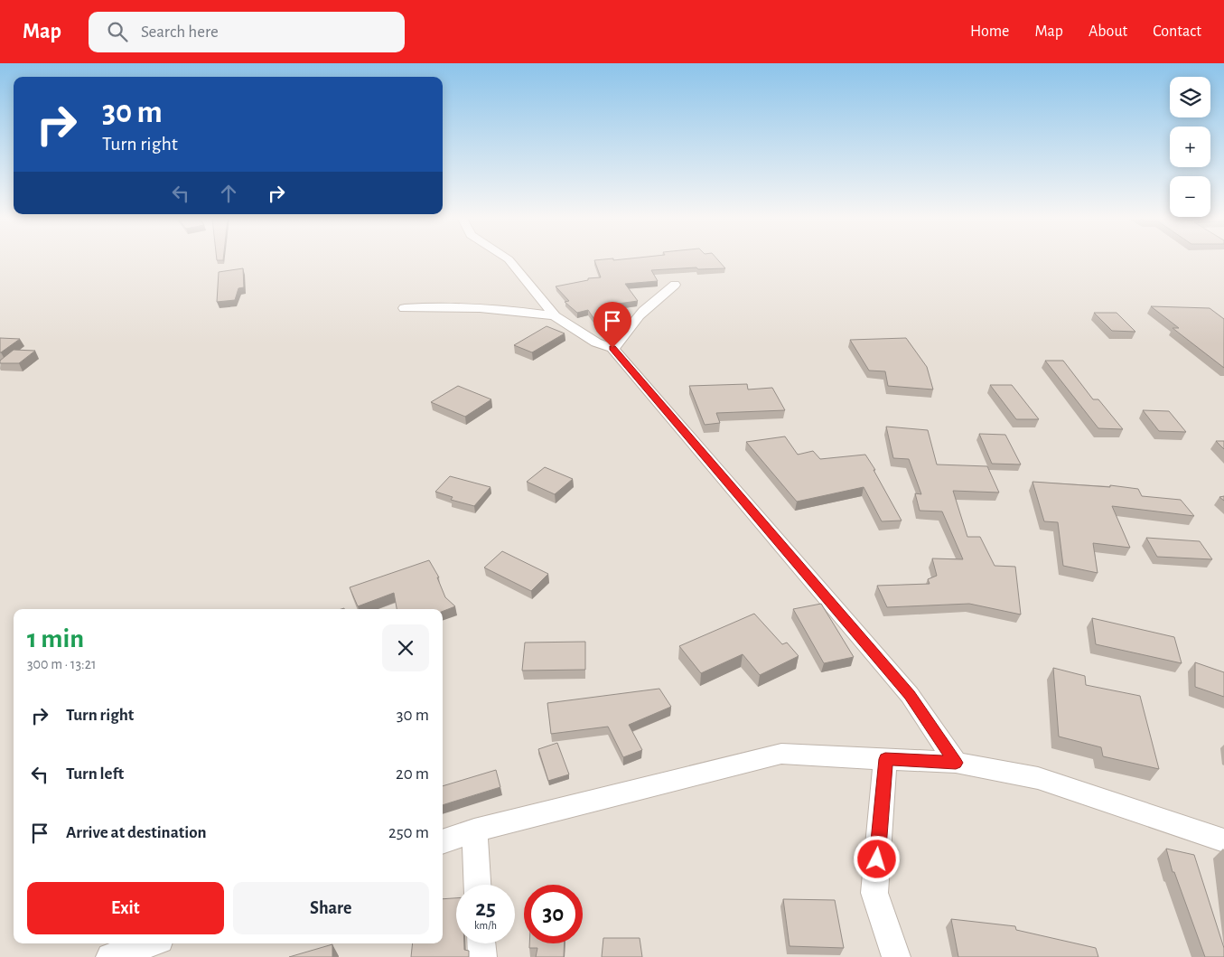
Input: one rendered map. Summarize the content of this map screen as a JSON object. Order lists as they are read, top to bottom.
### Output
{
  "page": {
    "header": "Map",
    "search": "Search here",
    "nav": [
      "Home",
      "Map",
      "About",
      "Contact"
    ],
    "map_buttons": ["+", "−"],
    "turn": ["30 m", "Turn right"],
    "heading": ["1 min", "300 m · 13:21"],
    "list": [
      {
        "name": "Turn right",
        "value": "30 m"
      },
      {
        "name": "Turn left",
        "value": "20 m"
      },
      {
        "name": "Arrive at destination",
        "value": "250 m"
      }
    ],
    "buttons": ["Exit", "Share"],
    "speed": "25 km/h",
    "limit": "30"
  }
}
